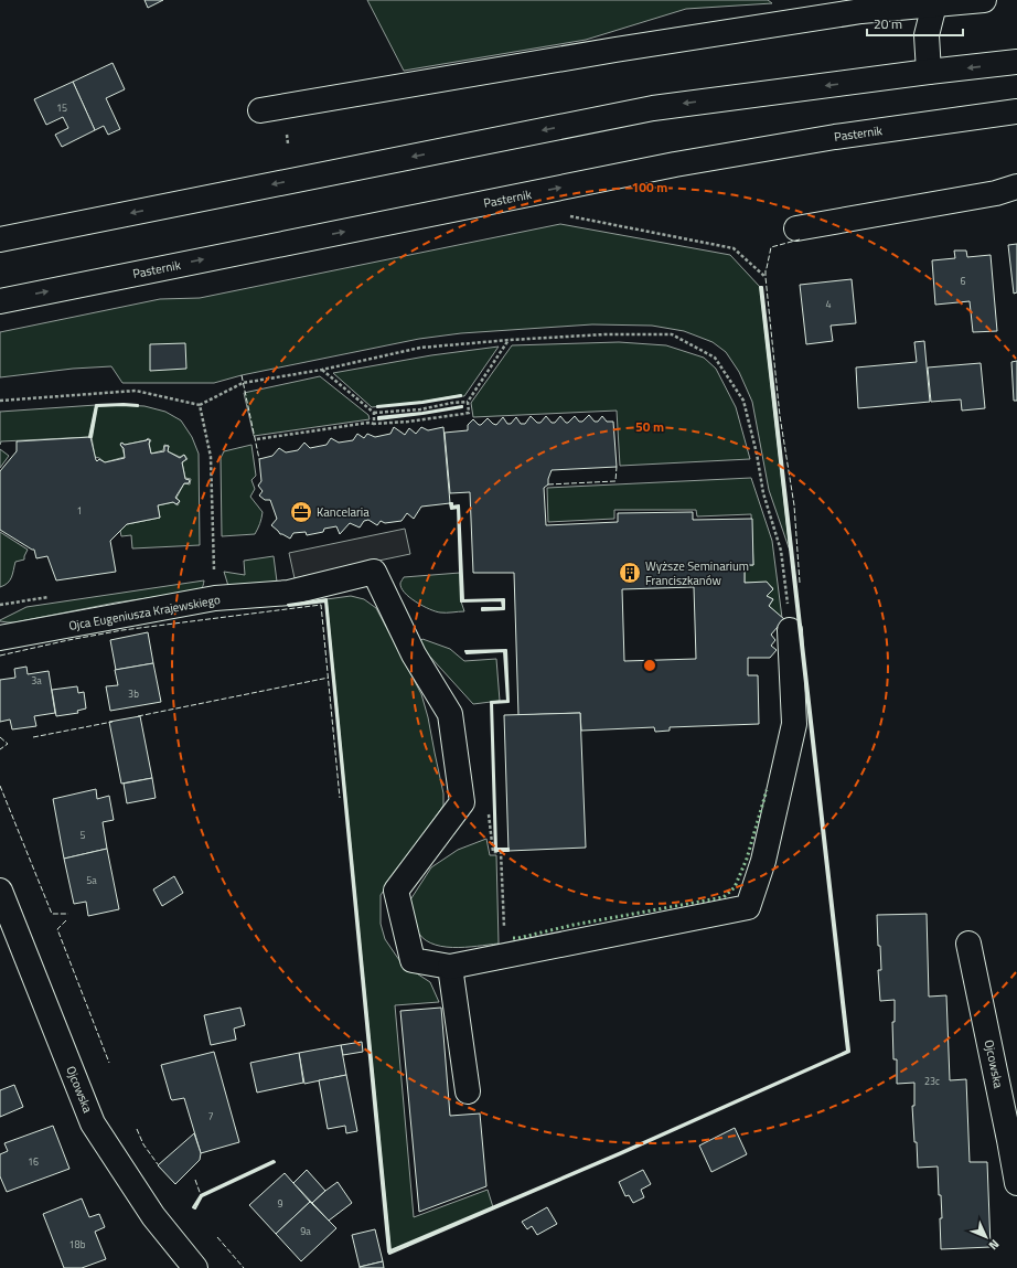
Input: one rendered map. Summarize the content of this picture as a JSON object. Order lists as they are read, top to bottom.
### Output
{
  "streets": {
    "main road": ["Pasternik", "Ojca Eugeniusza Krajewskiego", "Ojcowska"]
  },
  "places": {
    "office": ["Kancelaria"],
    "building": ["Wyższe Seminarium Franciszkanów"]
  },
  "house_numbers": [
    "15",
    "6",
    "4",
    "1",
    "3a",
    "3b",
    "5",
    "5a",
    "23c",
    "7",
    "16",
    "9",
    "9a",
    "18b"
  ],
  "scale_bar": "20 m",
  "north": "bottom right",
  "rings": ["100 m", "50 m"]
}
